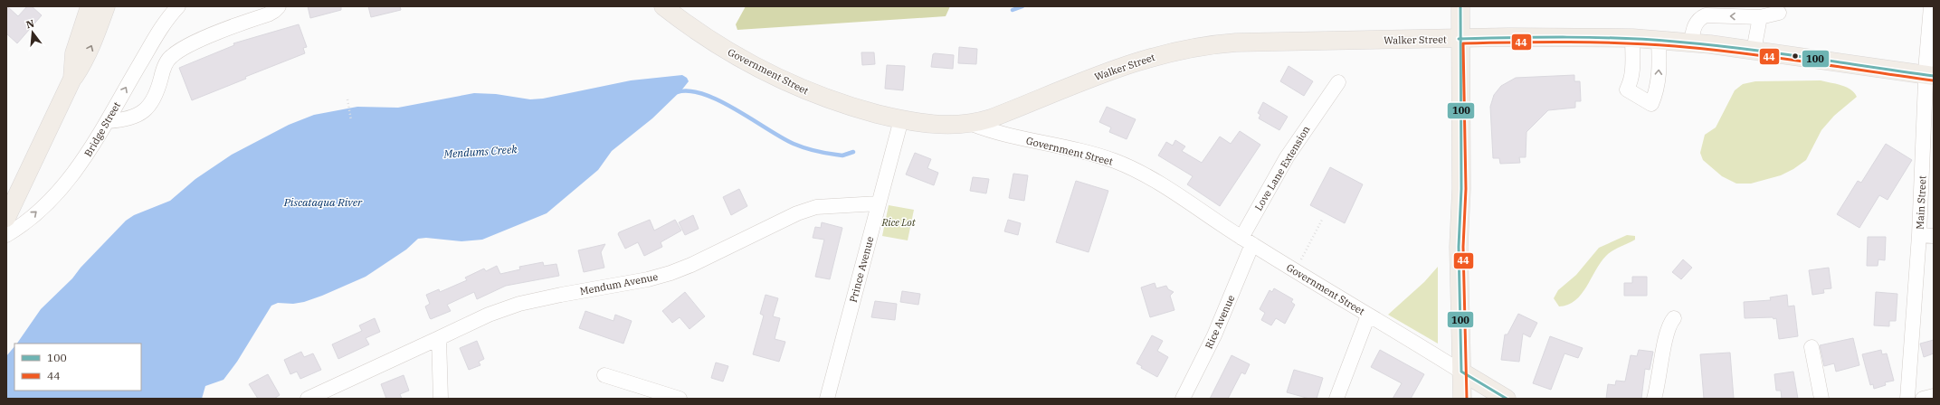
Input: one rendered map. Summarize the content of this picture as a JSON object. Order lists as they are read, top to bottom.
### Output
{
  "streets": {
    "main road": ["Walker Street", "Government Street"],
    "street": [
      "Bridge Street",
      "Love Lane Extension",
      "Main Street",
      "Prince Avenue",
      "Mendum Avenue",
      "Rice Avenue"
    ]
  },
  "crossings": [
    ["Walker Street", "Government Street"],
    ["Walker Street", "Main Street"],
    ["Government Street", "Love Lane Extension"],
    ["Government Street", "Prince Avenue"],
    ["Government Street", "Rice Avenue"],
    ["Love Lane Extension", "Rice Avenue"],
    ["Prince Avenue", "Mendum Avenue"]
  ],
  "one_way": ["Bridge Street"],
  "water": ["Mendums Creek", "Piscataqua River"],
  "parks": ["Rice Lot"],
  "lines": ["transit line 100", "transit line 44"],
  "legend": ["100", "44"],
  "north": "top"
}
